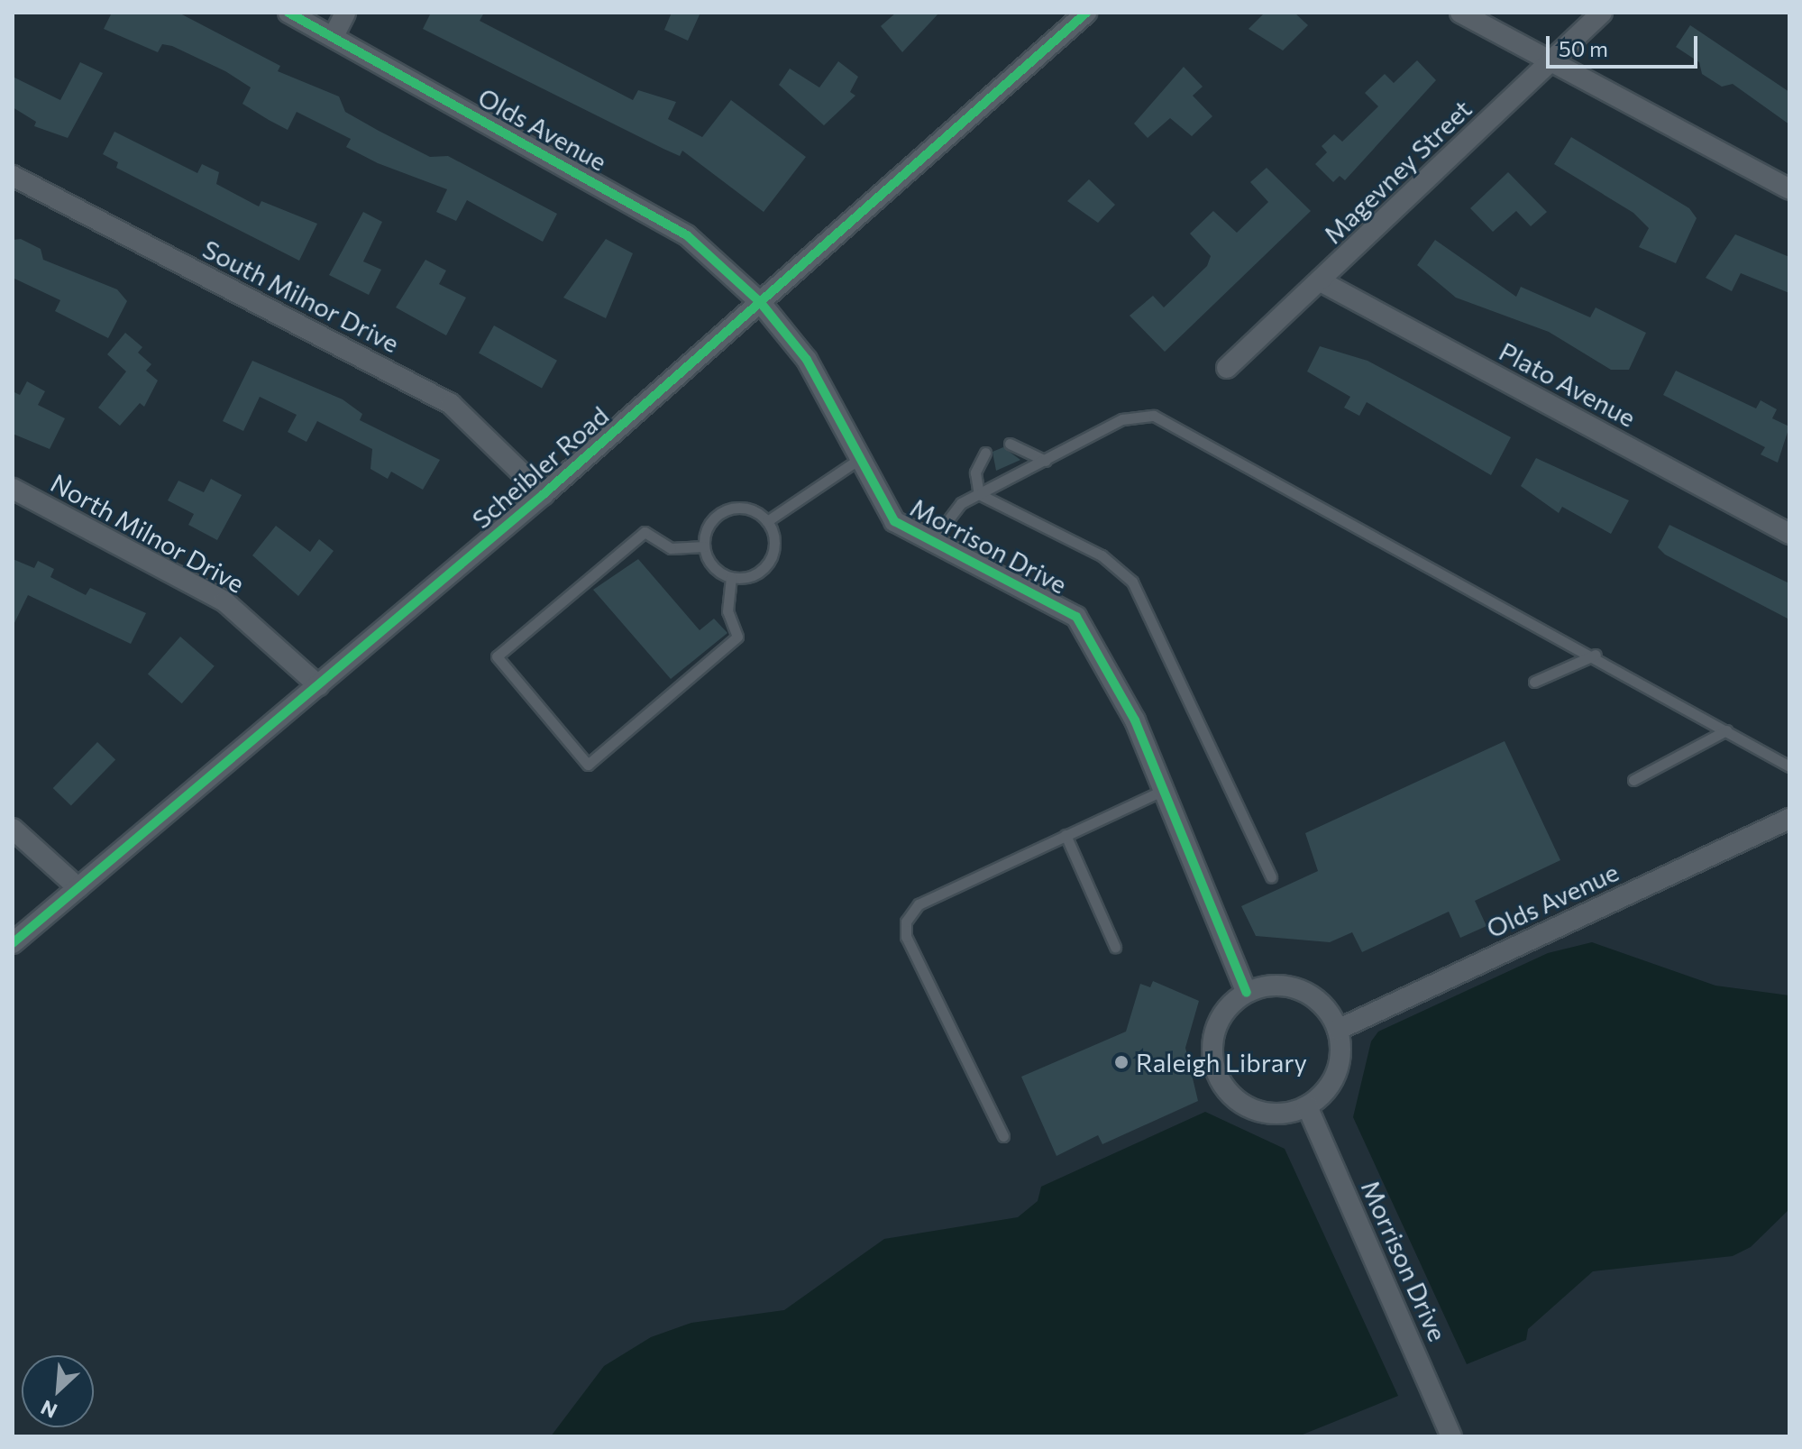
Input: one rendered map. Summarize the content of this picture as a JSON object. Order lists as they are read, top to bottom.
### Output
{
  "streets": {
    "street": [
      "Olds Avenue",
      "Magevney Street",
      "South Milnor Drive",
      "Plato Avenue",
      "Scheibler Road",
      "North Milnor Drive",
      "Morrison Drive"
    ]
  },
  "crossings": [
    ["Olds Avenue", "Scheibler Road"],
    ["Olds Avenue", "Morrison Drive"],
    ["Magevney Street", "Plato Avenue"],
    ["South Milnor Drive", "Scheibler Road"],
    ["Scheibler Road", "North Milnor Drive"],
    ["Scheibler Road", "Morrison Drive"]
  ],
  "places": ["Raleigh Library"],
  "scale_bar": "50 m",
  "north": "bottom left"
}
